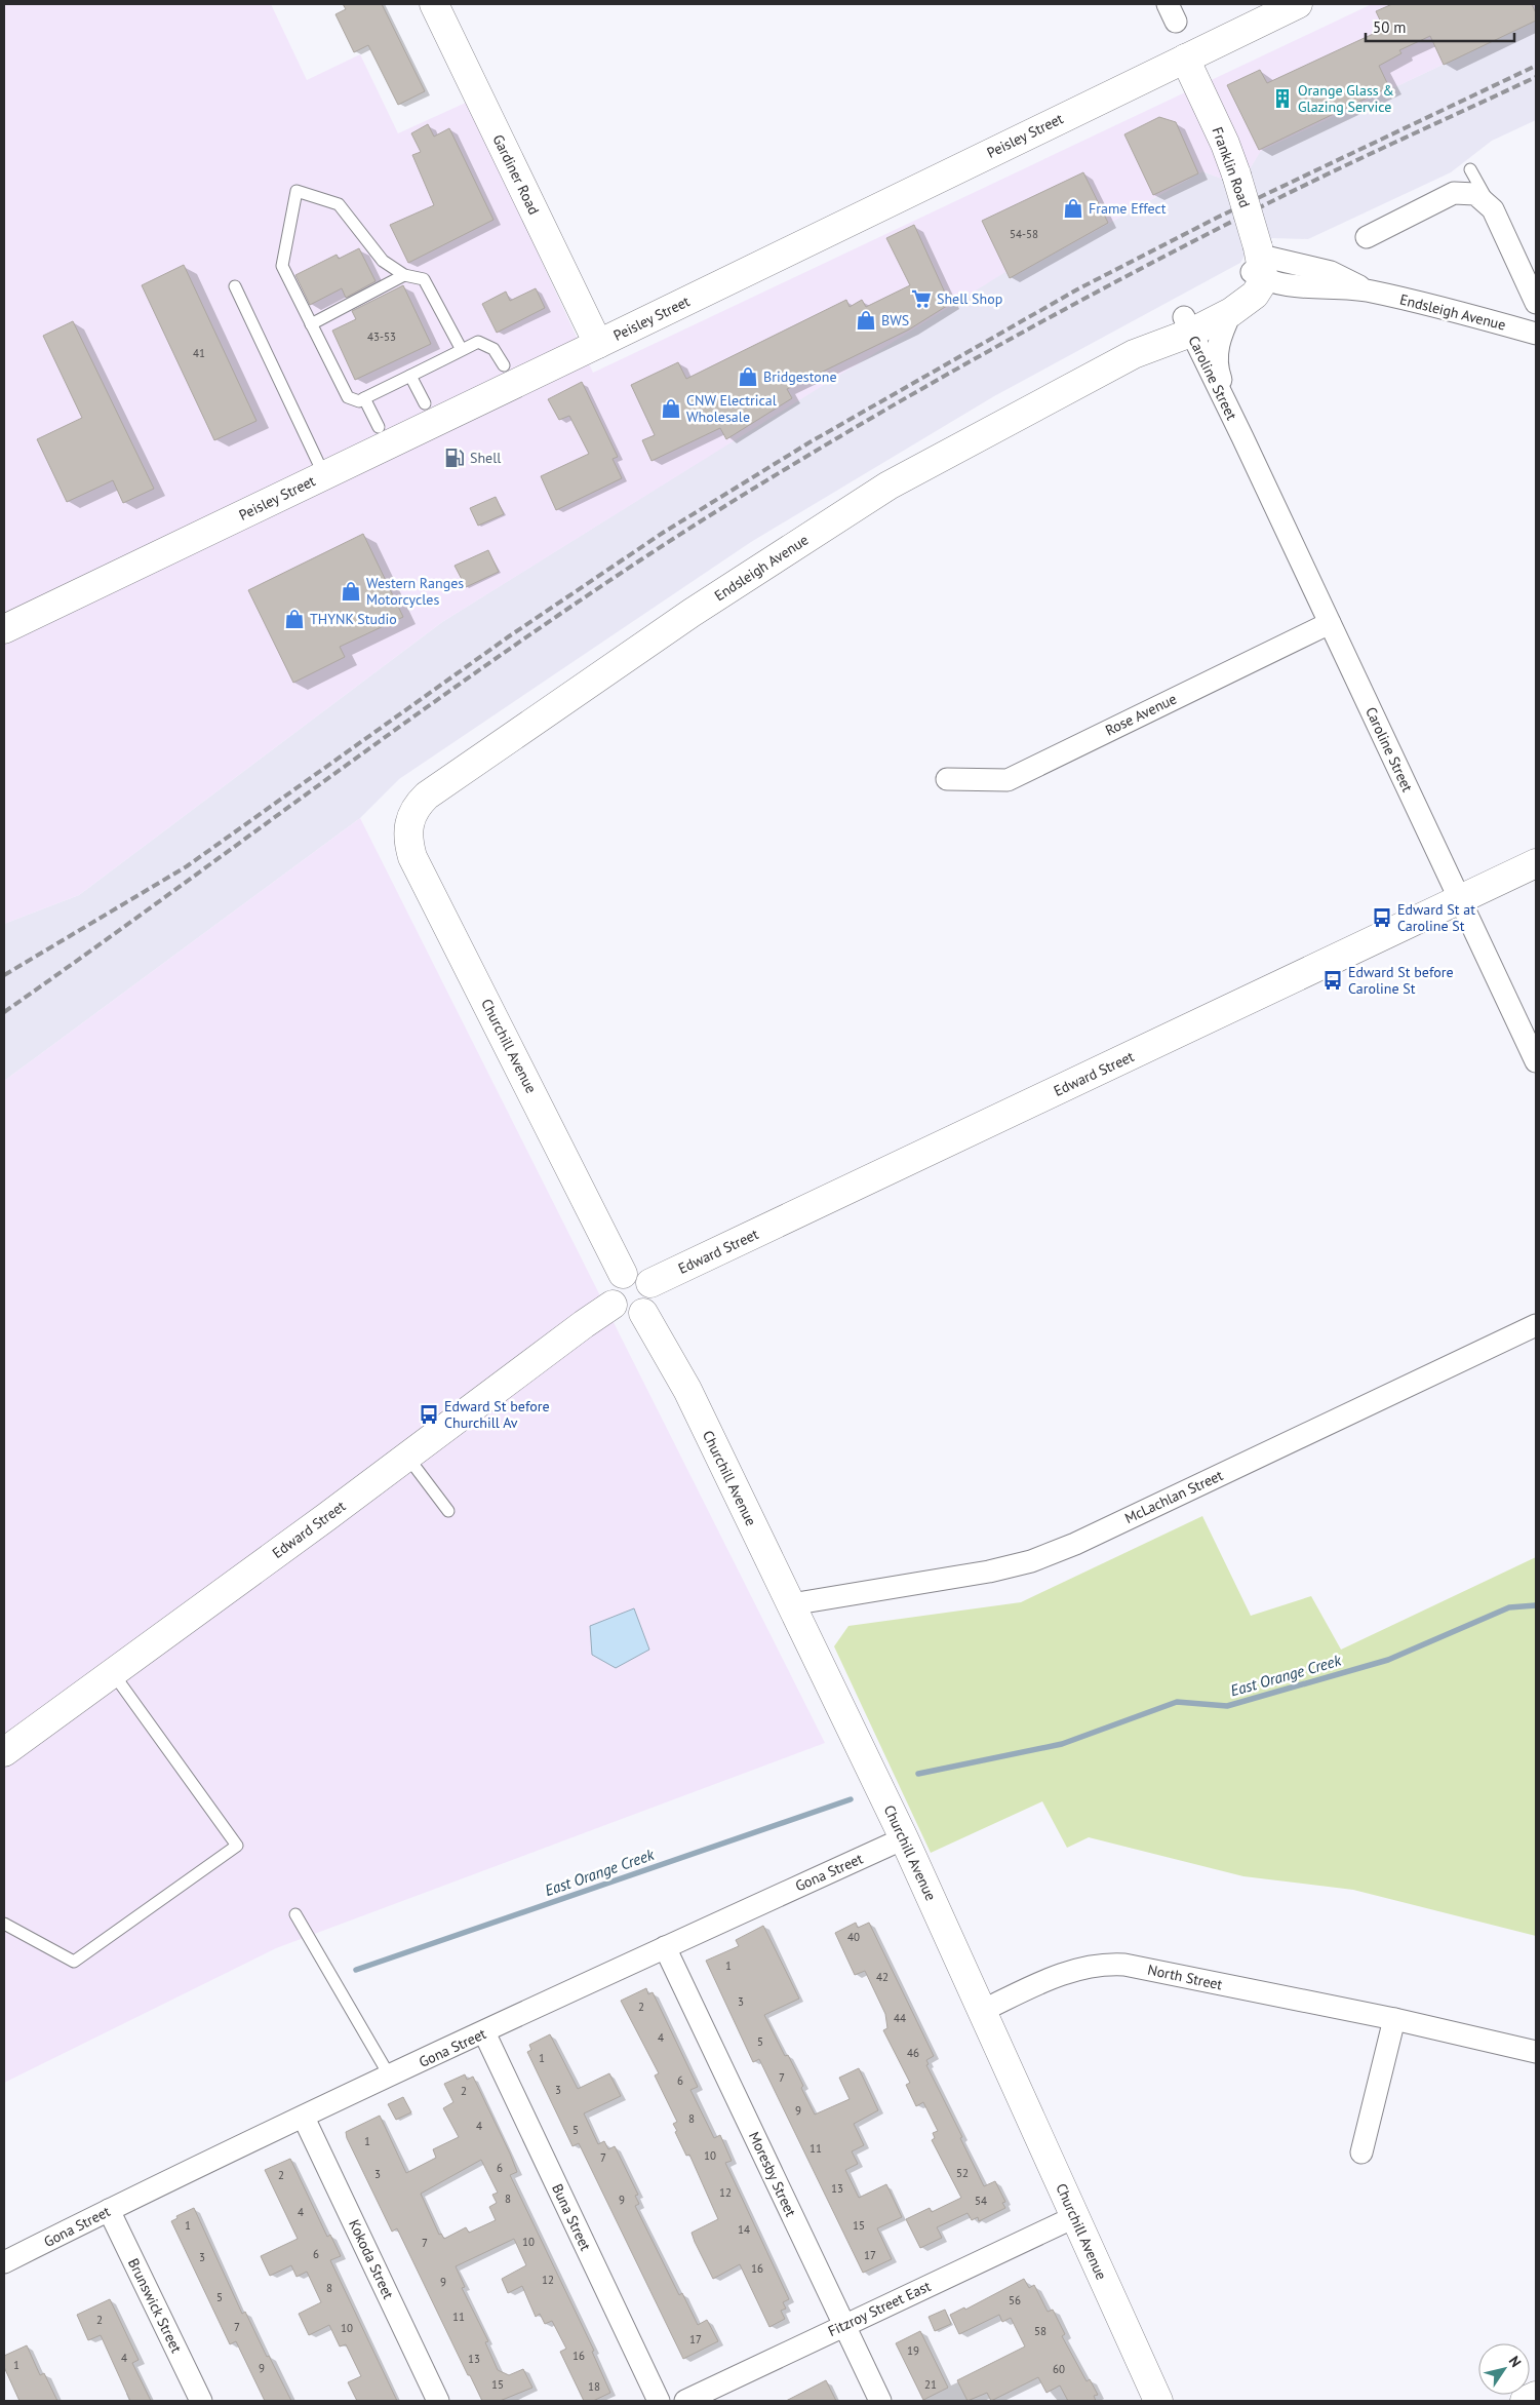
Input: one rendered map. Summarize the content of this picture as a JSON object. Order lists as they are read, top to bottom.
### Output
{
  "streets": {
    "street": [
      "Peisley Street",
      "Franklin Road",
      "Gardiner Road",
      "Endsleigh Avenue",
      "Caroline Street",
      "Rose Avenue",
      "Churchill Avenue",
      "Edward Street",
      "McLachlan Street",
      "Gona Street",
      "North Street",
      "Moresby Street",
      "Buna Street",
      "Kokoda Street",
      "Brunswick Street",
      "Fitzroy Street East"
    ]
  },
  "crossings": [
    ["Peisley Street", "Franklin Road"],
    ["Peisley Street", "Gardiner Road"],
    ["Franklin Road", "Endsleigh Avenue"],
    ["Endsleigh Avenue", "Caroline Street"],
    ["Endsleigh Avenue", "Churchill Avenue"],
    ["Caroline Street", "Rose Avenue"],
    ["Caroline Street", "Edward Street"],
    ["Churchill Avenue", "Edward Street"],
    ["Churchill Avenue", "McLachlan Street"],
    ["Churchill Avenue", "Gona Street"],
    ["Churchill Avenue", "North Street"],
    ["Churchill Avenue", "Fitzroy Street East"],
    ["Gona Street", "Moresby Street"],
    ["Gona Street", "Buna Street"],
    ["Gona Street", "Kokoda Street"],
    ["Gona Street", "Brunswick Street"],
    ["Moresby Street", "Fitzroy Street East"]
  ],
  "water": ["East Orange Creek"],
  "places": {
    "building": ["Orange Glass & Glazing Service"],
    "shop": [
      "Frame Effect",
      "BWS",
      "Bridgestone",
      "CNW Electrical Wholesale",
      "Western Ranges Motorcycles",
      "THYNK Studio"
    ],
    "supermarket": ["Shell Shop"],
    "fuel station": ["Shell"],
    "bus stop": ["Edward St at Caroline St", "Edward St before Caroline St", "Edward St before Churchill Av"]
  },
  "house_numbers": [
    "54-58",
    "43-53",
    "41",
    "40",
    "1",
    "42",
    "3",
    "2",
    "44",
    "4",
    "5",
    "46",
    "1",
    "7",
    "6",
    "3",
    "2",
    "9",
    "8",
    "4",
    "5",
    "1",
    "11",
    "10",
    "7",
    "6",
    "52",
    "3",
    "2",
    "13",
    "12",
    "8",
    "9",
    "54",
    "4",
    "1",
    "15",
    "14",
    "10",
    "7",
    "6",
    "17",
    "3",
    "16",
    "12",
    "9",
    "8",
    "5",
    "56",
    "11",
    "2",
    "7",
    "10",
    "58",
    "17",
    "19",
    "16",
    "4",
    "13",
    "1",
    "9",
    "60",
    "15",
    "21",
    "18"
  ],
  "scale_bar": "50 m",
  "north": "top right"
}
